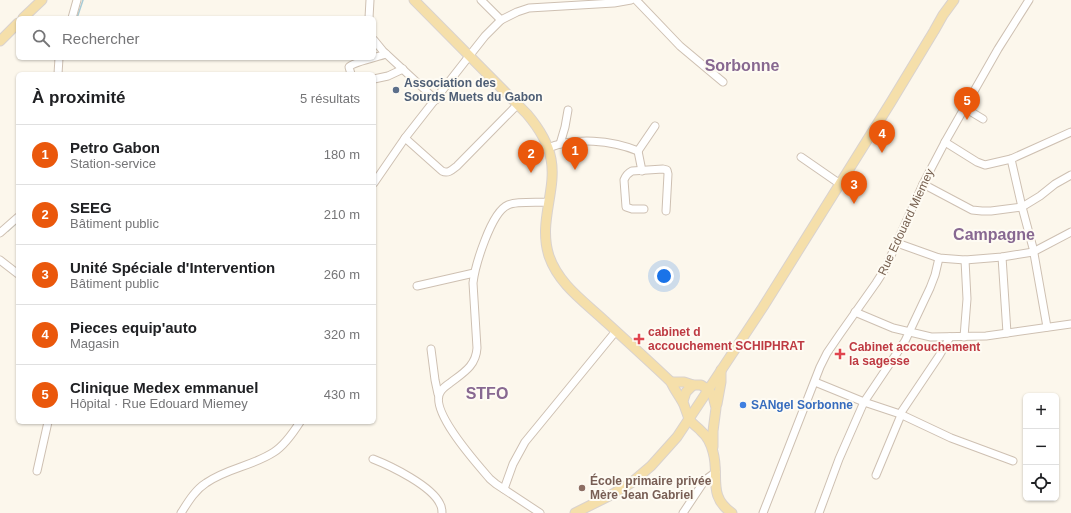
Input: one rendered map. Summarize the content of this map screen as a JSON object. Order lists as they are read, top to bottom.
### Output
{
  "streets": {
    "street": ["Rue Edouard Miemey"]
  },
  "districts": ["Sorbonne", "Campagne", "STFO"],
  "places": {
    "other": ["Association des Sourds Muets du Gabon", "SANgel Sorbonne", "École primaire privée Mère Jean Gabriel"],
    "health": ["cabinet d accouchement SCHIPHRAT", "Cabinet accouchement la sagesse"]
  },
  "page": {
    "search": "Rechercher",
    "heading": ["À proximité", "5 résultats"],
    "pins": [
      "5",
      "4",
      "1",
      "2",
      "3"
    ],
    "list": [
      {
        "mark": "1",
        "name": "Petro Gabon",
        "note": "Station-service",
        "value": "180 m"
      },
      {
        "mark": "2",
        "name": "SEEG",
        "note": "Bâtiment public",
        "value": "210 m"
      },
      {
        "mark": "3",
        "name": "Unité Spéciale d'Intervention",
        "note": "Bâtiment public",
        "value": "260 m"
      },
      {
        "mark": "4",
        "name": "Pieces equip'auto",
        "note": "Magasin",
        "value": "320 m"
      },
      {
        "mark": "5",
        "name": "Clinique Medex emmanuel",
        "note": "Hôpital · Rue Edouard Miemey",
        "value": "430 m"
      }
    ],
    "map_buttons": ["+", "−"]
  }
}
